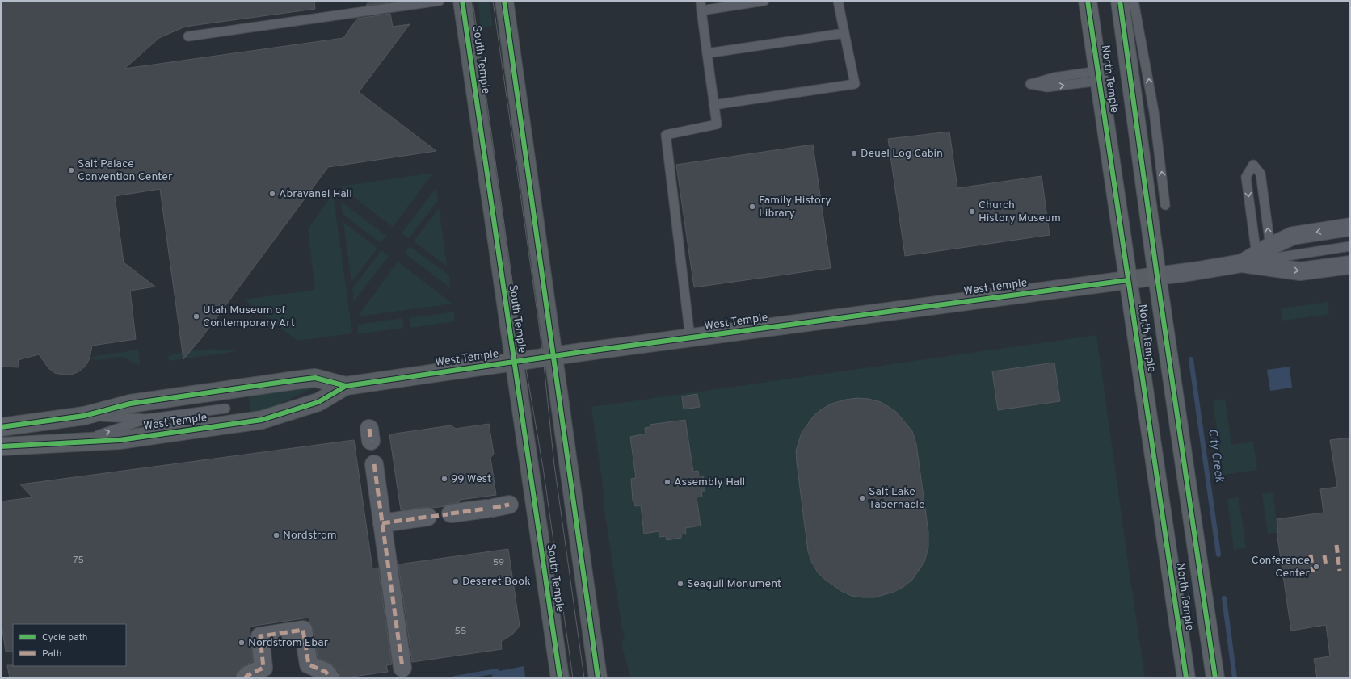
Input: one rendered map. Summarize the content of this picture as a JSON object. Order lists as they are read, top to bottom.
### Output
{
  "streets": {
    "main road": ["South Temple", "North Temple", "West Temple"]
  },
  "crossings": [
    ["South Temple", "West Temple"],
    ["North Temple", "West Temple"]
  ],
  "water": ["City Creek"],
  "places": [
    "Deuel Log Cabin",
    "Salt Palace Convention Center",
    "Abravanel Hall",
    "Family History Library",
    "Church History Museum",
    "Utah Museum of Contemporary Art",
    "99 West",
    "Assembly Hall",
    "Salt Lake Tabernacle",
    "Nordstrom",
    "Conference Center",
    "Deseret Book",
    "Seagull Monument",
    "Nordstrom Ebar"
  ],
  "house_numbers": ["75", "59", "55"],
  "legend": ["Cycle path", "Path"]
}
